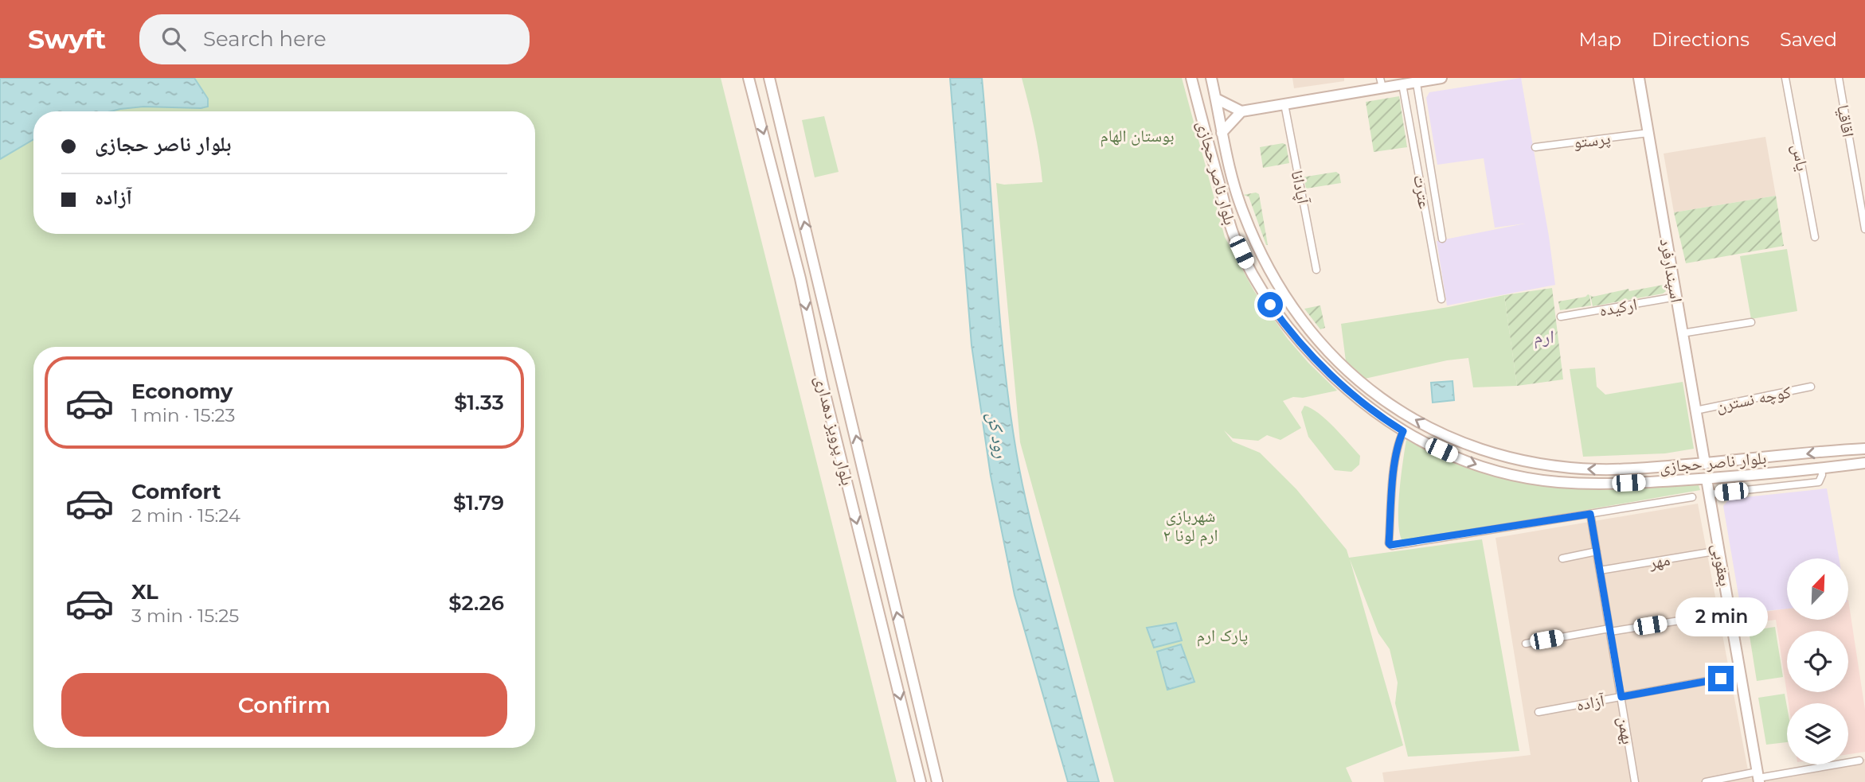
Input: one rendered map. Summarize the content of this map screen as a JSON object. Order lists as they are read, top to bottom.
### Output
{
  "streets": {
    "main road": [
      "بلوار ناصر حجازی",
      "اسپندارفرد",
      "بلوار پرویز دهداری",
      "یعقوبی"
    ],
    "street": [
      "اقاقیا",
      "پرستو",
      "یاس",
      "آپادانا",
      "عترت",
      "ارکیده",
      "کوچه نسترن",
      "مهر",
      "آزاده",
      "بهمن"
    ]
  },
  "crossings": [
    ["پرستو", "اسپندارفرد"],
    ["بلوار ناصر حجازی", "اسپندارفرد"],
    ["بلوار ناصر حجازی", "یعقوبی"],
    ["اسپندارفرد", "ارکیده"],
    ["اسپندارفرد", "کوچه نسترن"],
    ["مهر", "یعقوبی"],
    ["مهر", "بهمن"],
    ["یعقوبی", "آزاده"],
    ["آزاده", "بهمن"]
  ],
  "districts": ["ارم"],
  "water": ["رود کن"],
  "parks": ["بوستان الهام", "شهربازی ارم لونا ۲", "پارک ارم"],
  "north": "top right",
  "page": {
    "header": "Swyft",
    "search": "Search here",
    "nav": ["Map", "Directions", "Saved"],
    "banner": ["بلوار ناصر حجازی", "آزاده"],
    "list": [
      {
        "name": "Economy",
        "note": "1 min · 15:23",
        "value": "$1.33"
      },
      {
        "name": "Comfort",
        "note": "2 min · 15:24",
        "value": "$1.79"
      },
      {
        "name": "XL",
        "note": "3 min · 15:25",
        "value": "$2.26"
      }
    ],
    "bubble": "2 min",
    "buttons": "Confirm"
  }
}
